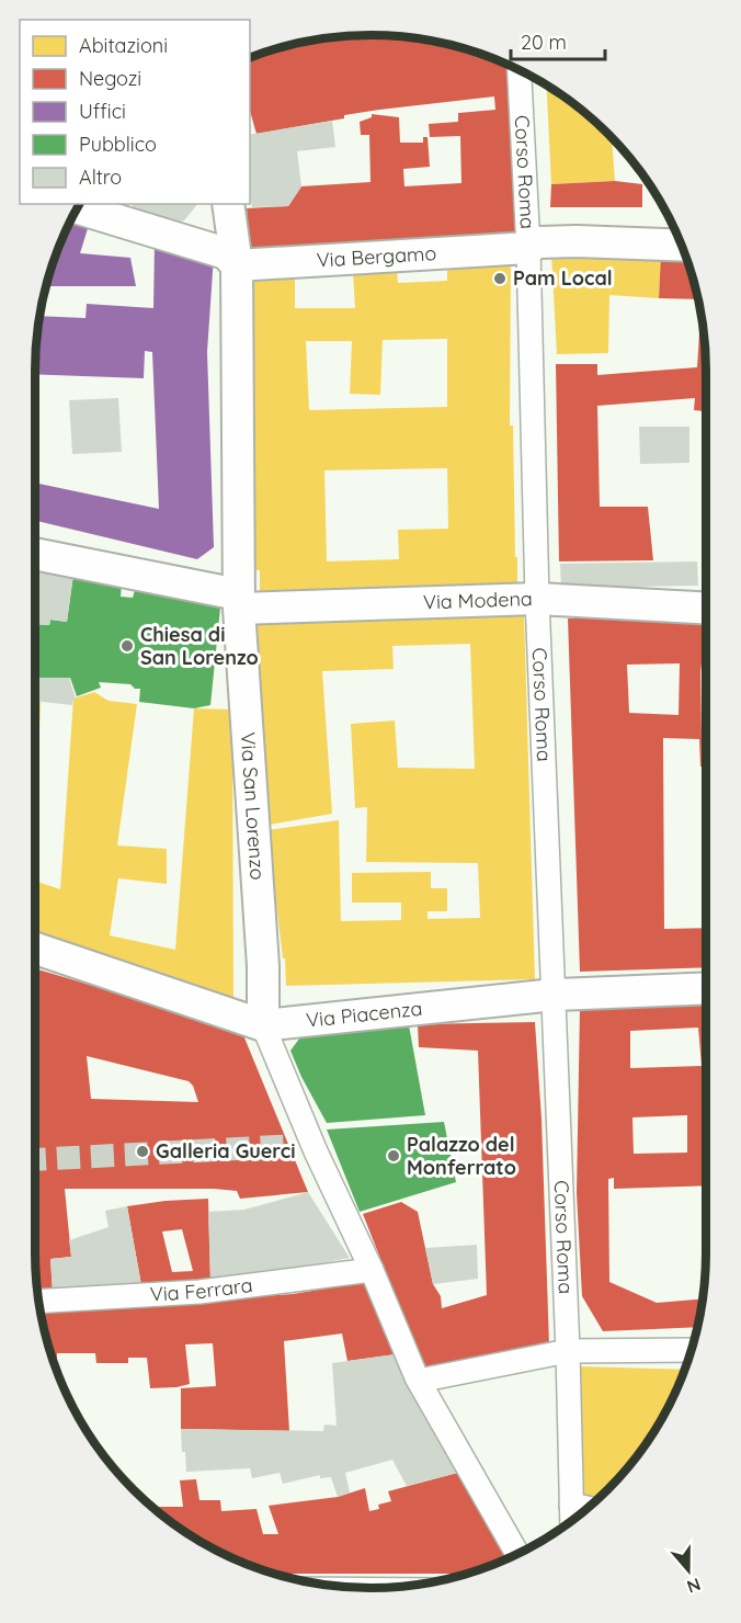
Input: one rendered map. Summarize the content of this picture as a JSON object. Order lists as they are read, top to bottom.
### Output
{
  "streets": {
    "street": [
      "Corso Roma",
      "Via Bergamo",
      "Via Modena",
      "Via San Lorenzo",
      "Via Piacenza",
      "Via Ferrara"
    ]
  },
  "crossings": [
    ["Corso Roma", "Via Bergamo"],
    ["Corso Roma", "Via Modena"],
    ["Corso Roma", "Via Piacenza"],
    ["Via Bergamo", "Via San Lorenzo"],
    ["Via Modena", "Via San Lorenzo"],
    ["Via San Lorenzo", "Via Piacenza"],
    ["Via San Lorenzo", "Via Ferrara"]
  ],
  "places": [
    "Pam Local",
    "Chiesa di San Lorenzo",
    "Galleria Guerci",
    "Palazzo del Monferrato"
  ],
  "legend": [
    "Abitazioni",
    "Negozi",
    "Uffici",
    "Pubblico",
    "Altro"
  ],
  "scale_bar": "20 m",
  "north": "bottom"
}
